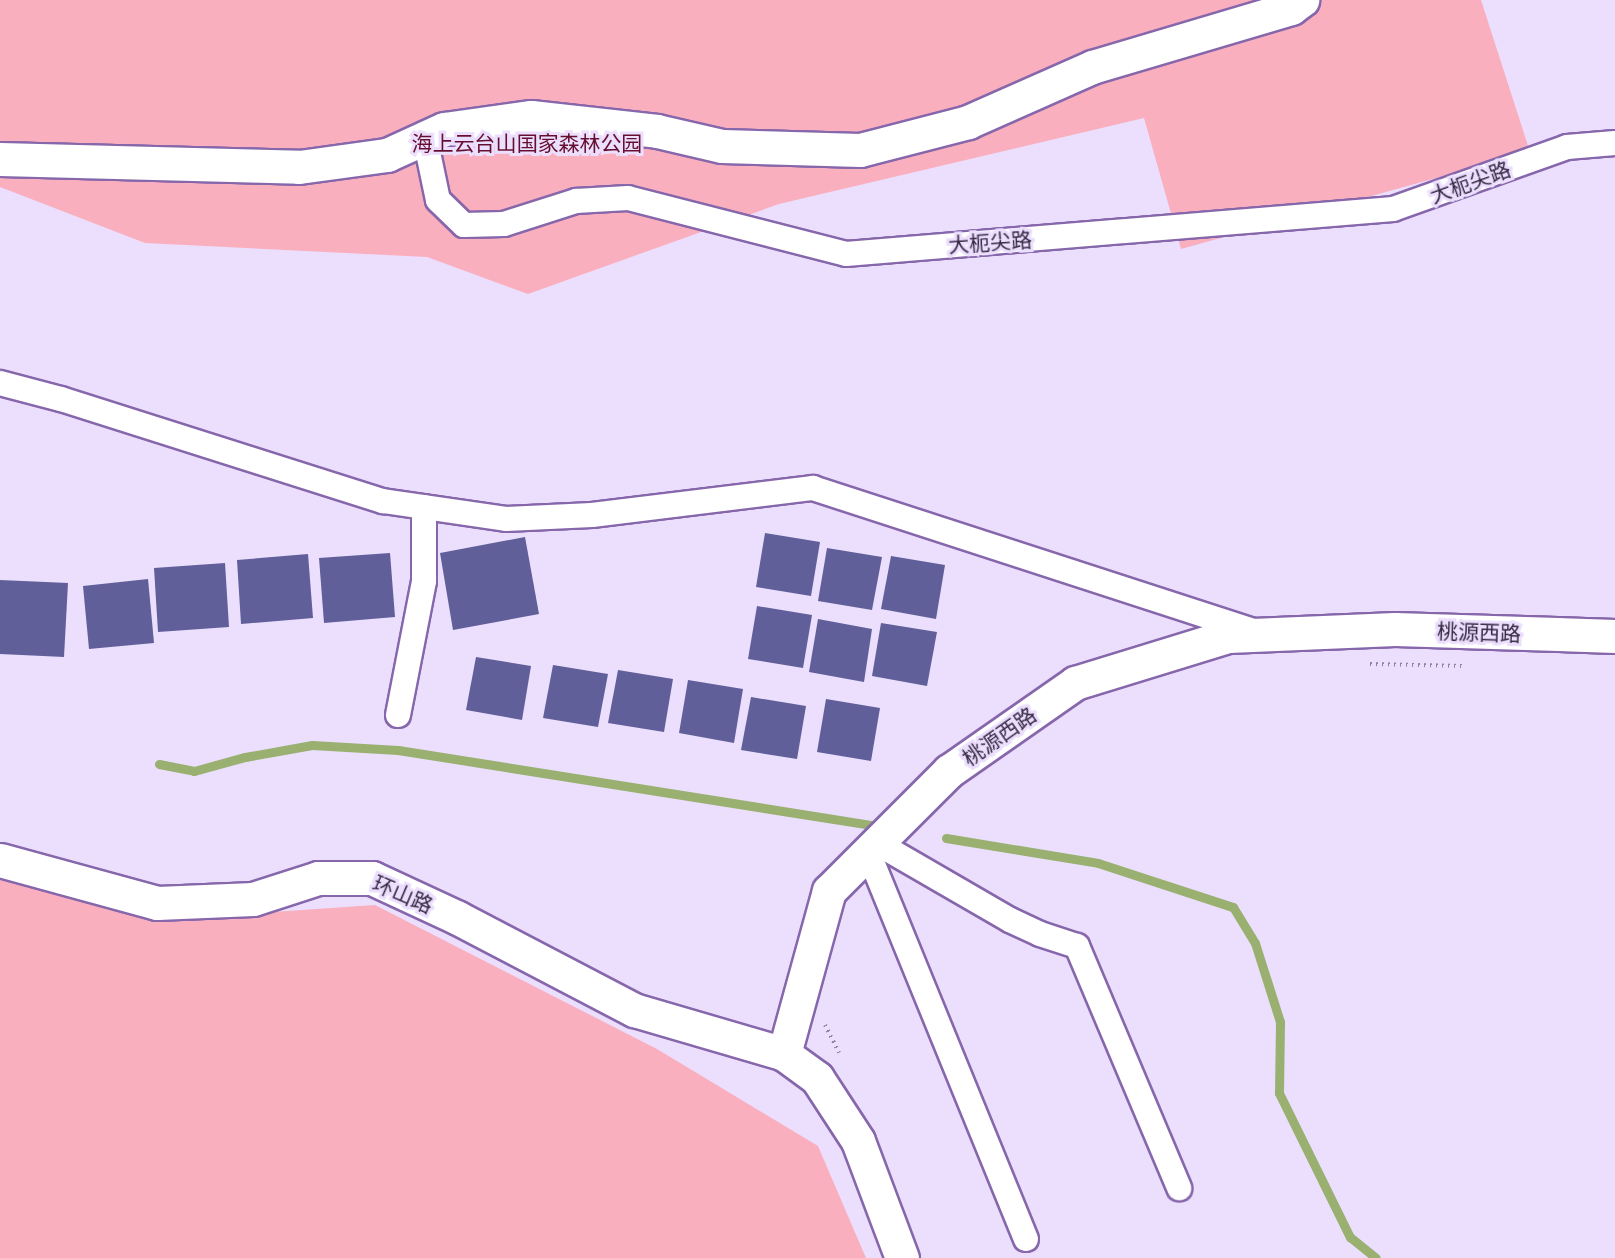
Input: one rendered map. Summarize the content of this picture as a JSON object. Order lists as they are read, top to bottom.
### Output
{
  "streets": {
    "street": ["大枙尖路", "桃源西路", "环山路"]
  },
  "crossings": [
    ["桃源西路", "环山路"]
  ],
  "parks": ["海上云台山国家森林公园"]
}
